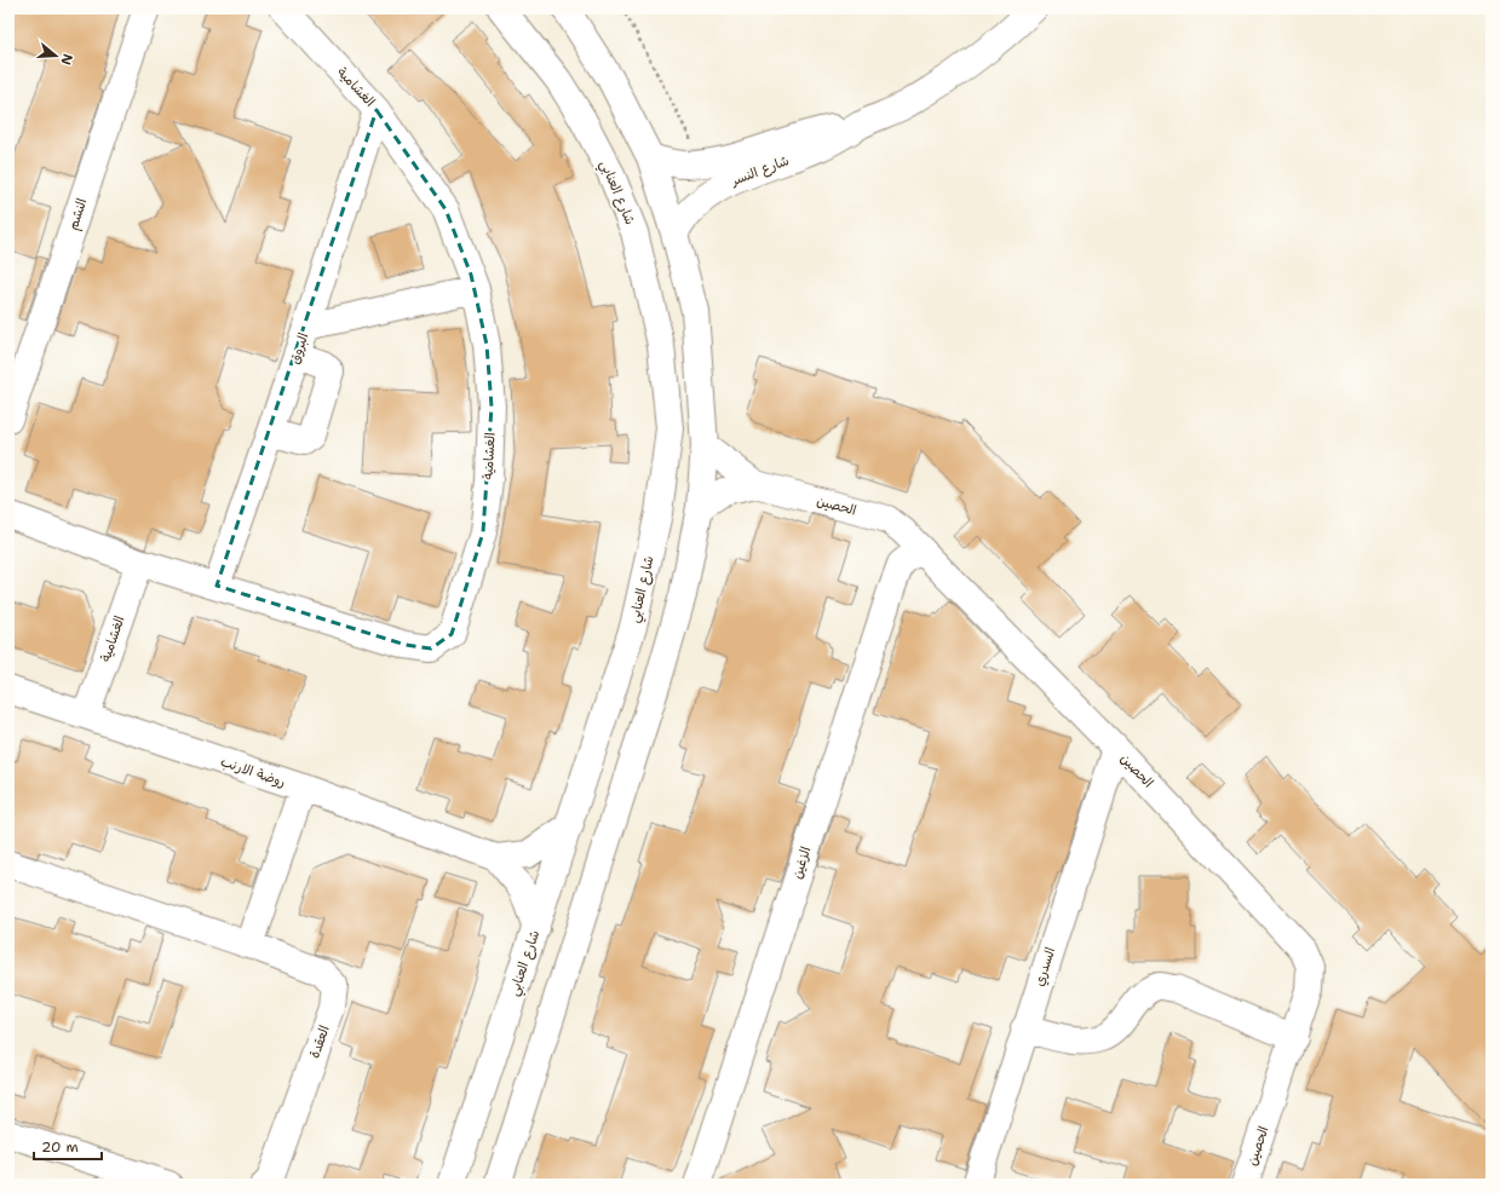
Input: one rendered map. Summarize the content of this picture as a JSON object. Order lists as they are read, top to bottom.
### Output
{
  "streets": {
    "street": [
      "الغشامية",
      "شارع النسر",
      "شارع العنابي",
      "النشم",
      "البروق",
      "الحصين",
      "روضة الارنب",
      "الزغين",
      "السدري",
      "العقدة"
    ]
  },
  "crossings": [
    ["الغشامية", "البروق"],
    ["الغشامية", "روضة الارنب"],
    ["شارع العنابي", "روضة الارنب"],
    ["الحصين", "الزغين"],
    ["الحصين", "السدري"]
  ],
  "scale_bar": "20 m",
  "north": "right"
}
